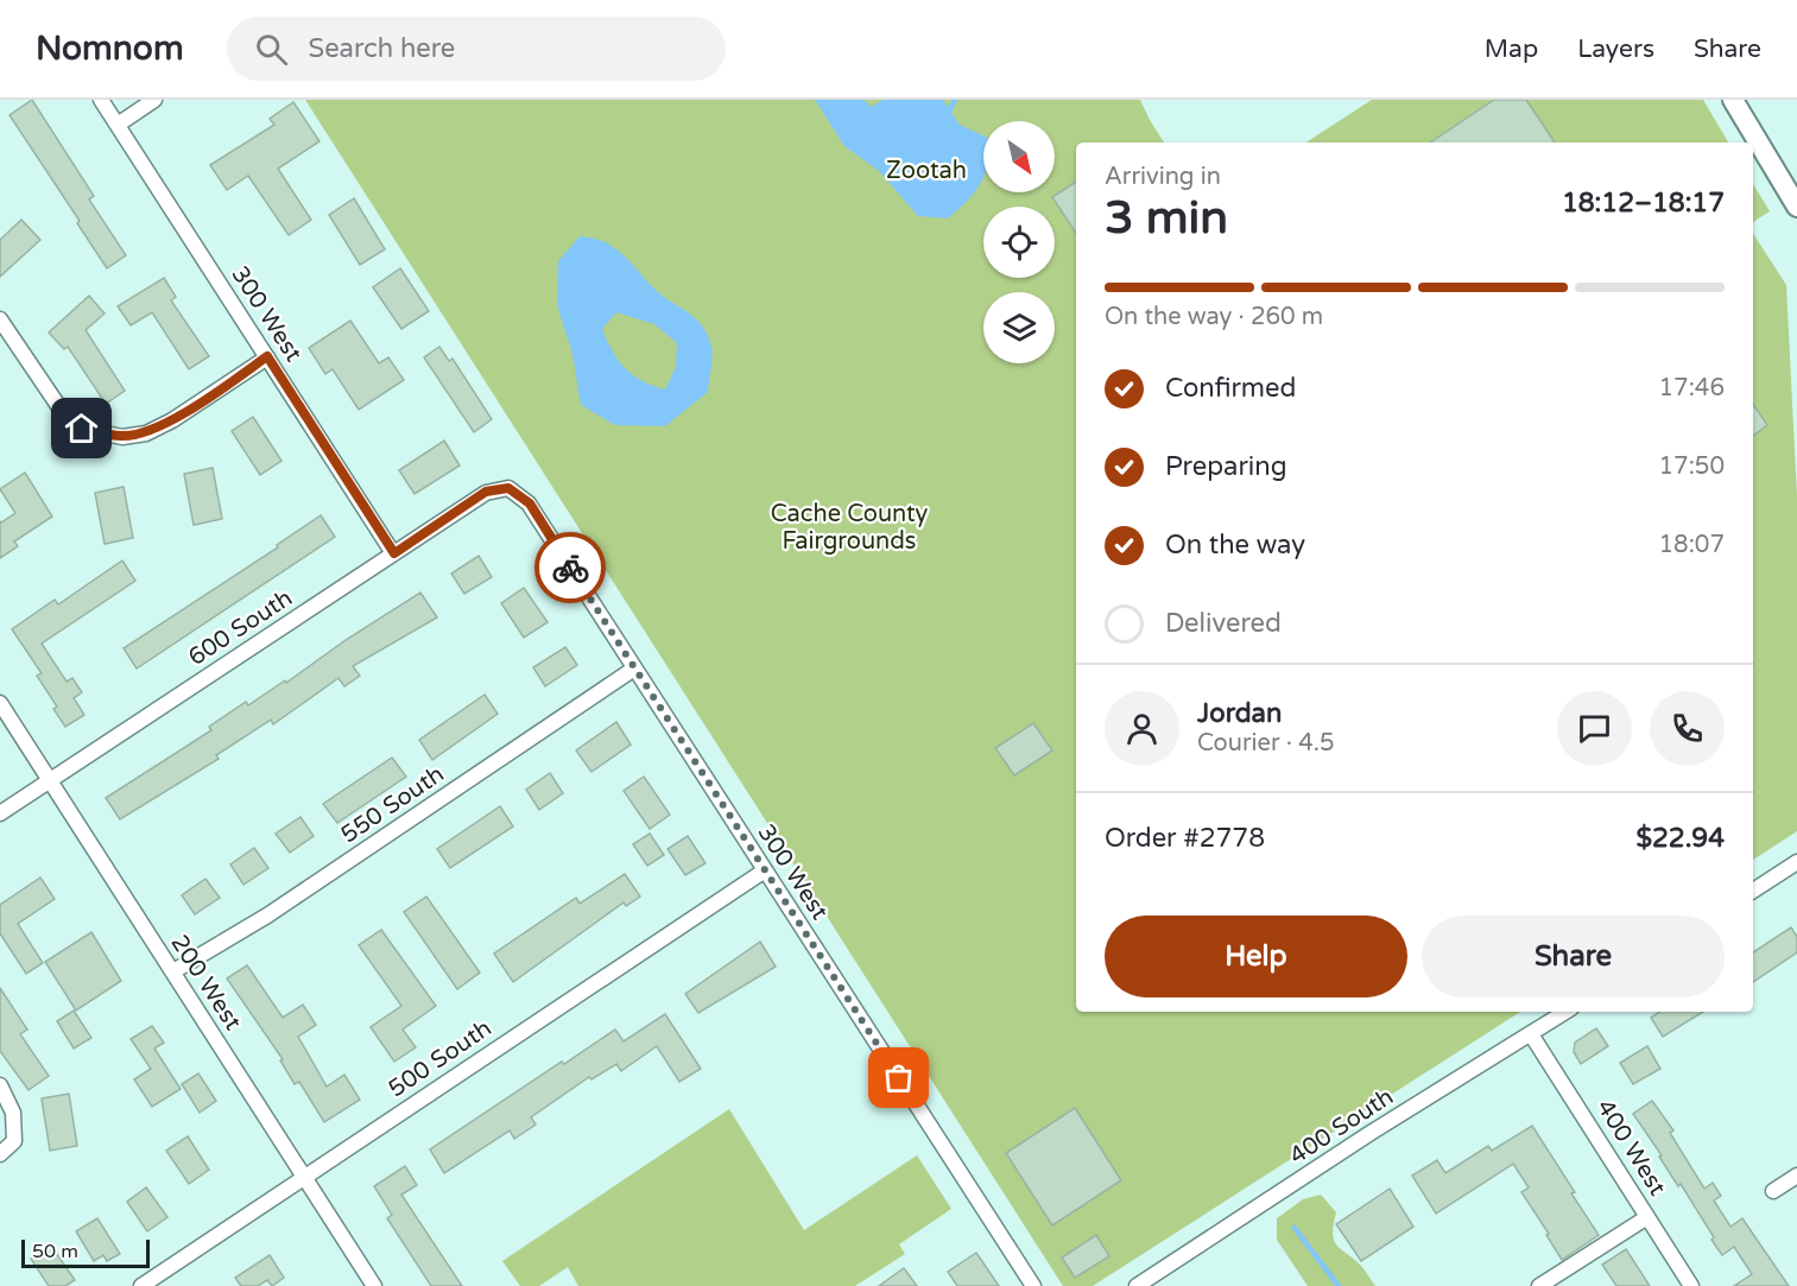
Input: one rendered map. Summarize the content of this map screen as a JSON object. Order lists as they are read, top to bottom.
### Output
{
  "streets": {
    "street": [
      "300 West",
      "600 South",
      "550 South",
      "200 West",
      "500 South",
      "400 South",
      "400 West"
    ]
  },
  "crossings": [
    ["300 West", "600 South"],
    ["300 West", "550 South"],
    ["300 West", "500 South"],
    ["600 South", "200 West"],
    ["550 South", "200 West"],
    ["200 West", "500 South"],
    ["400 South", "400 West"]
  ],
  "parks": ["Zootah", "Cache County Fairgrounds"],
  "scale_bar": "50 m",
  "north": "bottom right",
  "page": {
    "header": "Nomnom",
    "search": "Search here",
    "nav": ["Map", "Layers", "Share"],
    "heading": ["3 min", "Arriving in", "18:12–18:17"],
    "panel": [
      "Jordan",
      "Courier · 4.5",
      "Order #2778",
      "$22.94"
    ],
    "bar": "On the way · 260 m",
    "list": [
      ["Confirmed", "17:46"],
      ["Preparing", "17:50"],
      ["On the way", "18:07"],
      "Delivered"
    ],
    "buttons": ["Help", "Share"],
    "scale": "50 m"
  }
}
